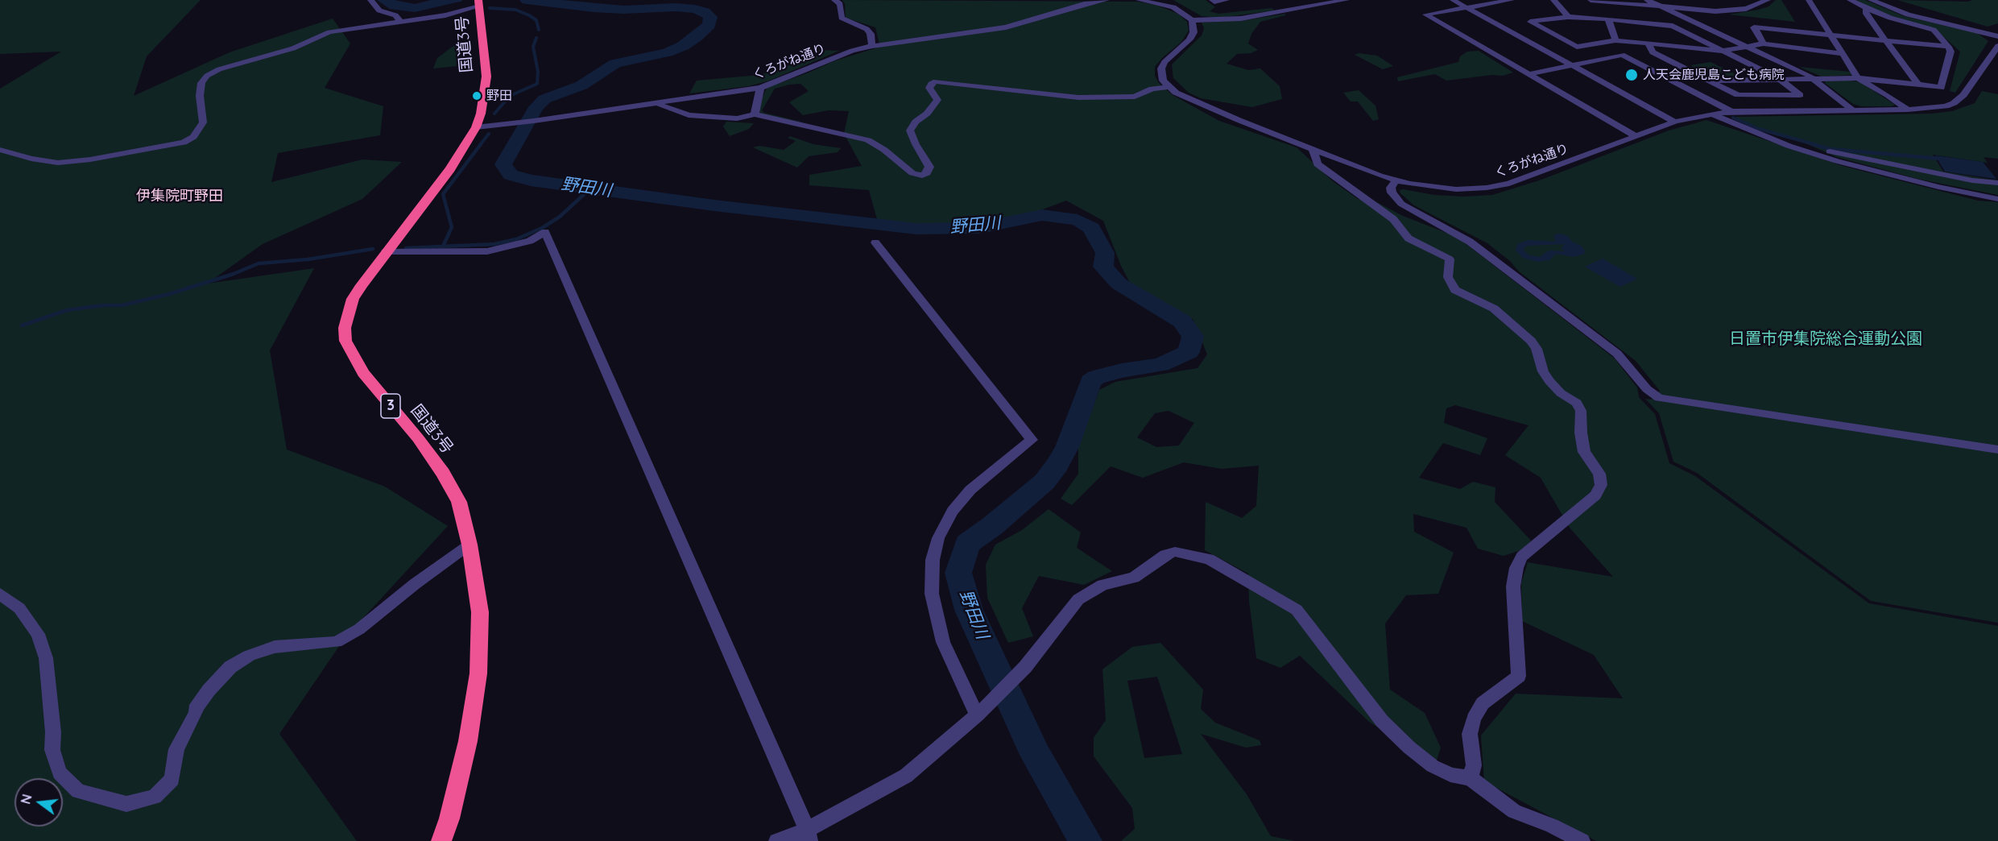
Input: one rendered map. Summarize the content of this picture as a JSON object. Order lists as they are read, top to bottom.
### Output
{
  "streets": {
    "highway": ["国道3号", "3"],
    "street": ["くろがね通り"]
  },
  "crossings": [
    ["国道3号", "くろがね通り"]
  ],
  "districts": ["伊集院町野田"],
  "water": ["野田川"],
  "parks": ["日置市伊集院総合運動公園"],
  "places": ["人天会鹿児島こども病院", "野田"],
  "north": "left"
}
